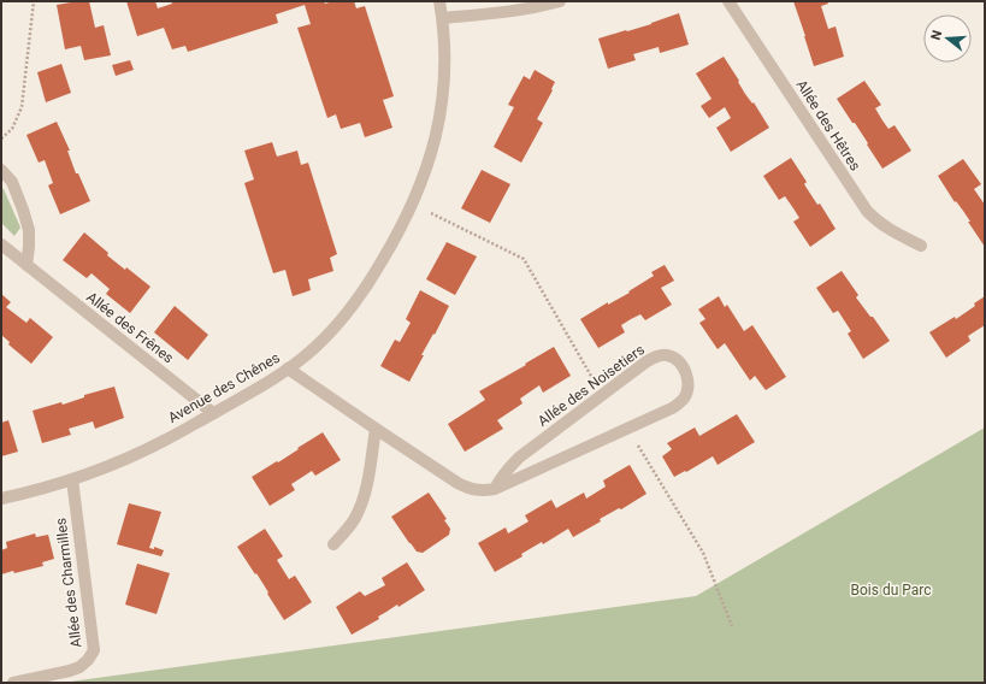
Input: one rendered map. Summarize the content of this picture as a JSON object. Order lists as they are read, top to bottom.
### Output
{
  "streets": {
    "street": [
      "Allée des Hêtres",
      "Allée des Frênes",
      "Allée des Noisetiers",
      "Avenue des Chênes",
      "Allée des Charmilles"
    ]
  },
  "crossings": [
    ["Allée des Frênes", "Avenue des Chênes"],
    ["Allée des Noisetiers", "Avenue des Chênes"],
    ["Avenue des Chênes", "Allée des Charmilles"]
  ],
  "parks": ["Bois du Parc"],
  "north": "left"
}
